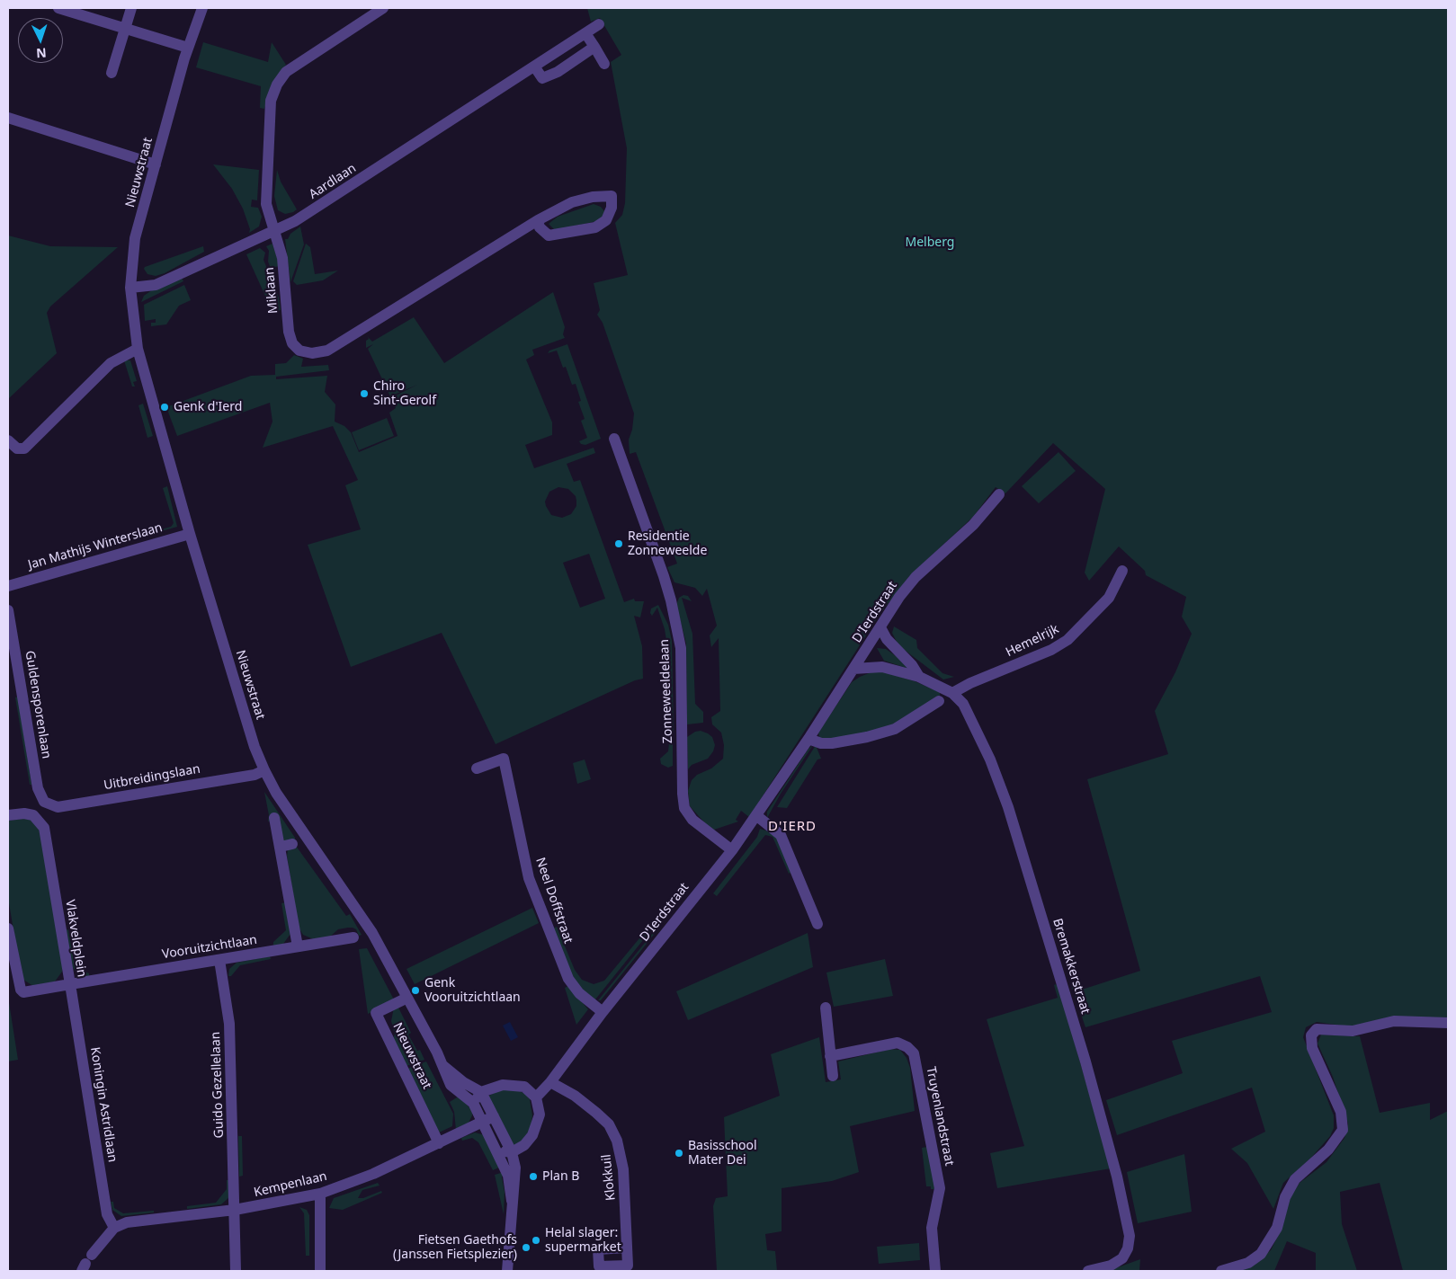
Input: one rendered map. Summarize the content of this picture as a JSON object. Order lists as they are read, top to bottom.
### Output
{
  "streets": {
    "street": [
      "Nieuwstraat",
      "Aardlaan",
      "Miklaan",
      "Jan Mathijs Winterslaan",
      "D'Ierdstraat",
      "Hemelrijk",
      "Zonneweeldelaan",
      "Guldensporenlaan",
      "Uitbreidingslaan",
      "Neel Doffstraat",
      "Vlakveldplein",
      "Vooruitzichtlaan",
      "Bremakkerstraat",
      "Guido Gezellelaan",
      "Koningin Astridlaan",
      "Truyenlandstraat",
      "Klokkuil",
      "Kempenlaan"
    ]
  },
  "crossings": [
    ["Nieuwstraat", "Aardlaan"],
    ["Nieuwstraat", "Jan Mathijs Winterslaan"],
    ["Nieuwstraat", "Uitbreidingslaan"],
    ["Nieuwstraat", "Kempenlaan"],
    ["Aardlaan", "Miklaan"],
    ["D'Ierdstraat", "Zonneweeldelaan"],
    ["D'Ierdstraat", "Neel Doffstraat"],
    ["D'Ierdstraat", "Bremakkerstraat"],
    ["D'Ierdstraat", "Klokkuil"],
    ["Hemelrijk", "Bremakkerstraat"],
    ["Guldensporenlaan", "Uitbreidingslaan"],
    ["Vlakveldplein", "Vooruitzichtlaan"],
    ["Vlakveldplein", "Koningin Astridlaan"],
    ["Vooruitzichtlaan", "Guido Gezellelaan"],
    ["Vooruitzichtlaan", "Koningin Astridlaan"],
    ["Guido Gezellelaan", "Kempenlaan"],
    ["Koningin Astridlaan", "Kempenlaan"]
  ],
  "districts": ["D'IERD"],
  "parks": ["Melberg"],
  "places": [
    "Chiro Sint-Gerolf",
    "Genk d'Ierd",
    "Residentie Zonneweelde",
    "Genk Vooruitzichtlaan",
    "Basisschool Mater Dei",
    "Plan B",
    "Helal slager: supermarket",
    "Fietsen Gaethofs (Janssen Fietsplezier)"
  ],
  "north": "bottom"
}
